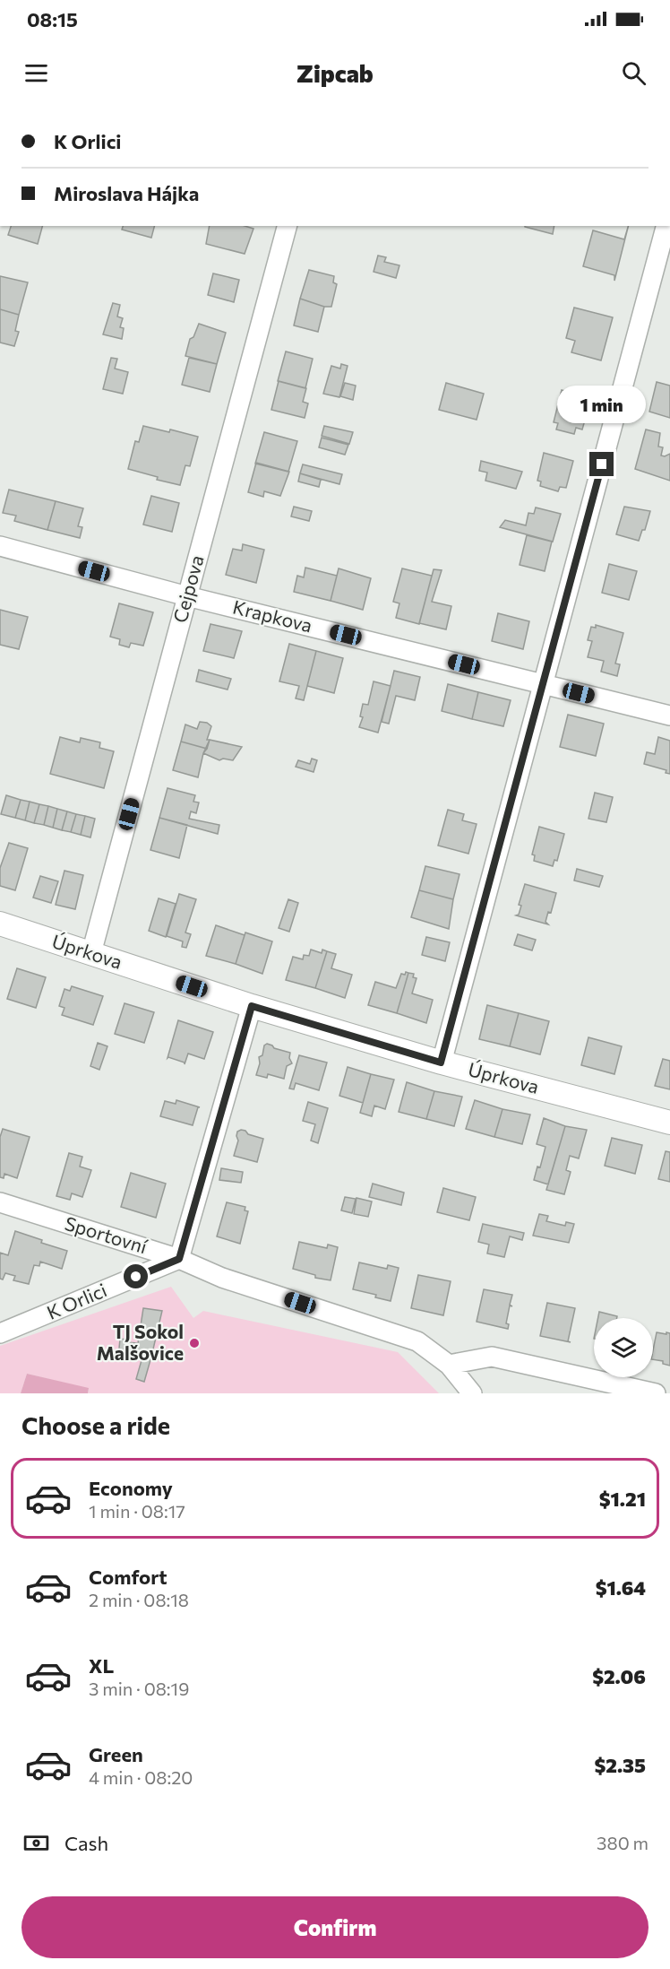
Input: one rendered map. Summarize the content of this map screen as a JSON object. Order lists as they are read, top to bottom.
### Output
{
  "streets": {
    "street": [
      "Cejpova",
      "Krapkova",
      "Úprkova",
      "Sportovní",
      "K Orlici"
    ]
  },
  "crossings": [
    ["Cejpova", "Krapkova"],
    ["Cejpova", "Úprkova"],
    ["Sportovní", "K Orlici"]
  ],
  "places": ["TJ Sokol Malšovice"],
  "page": {
    "status": "08:15",
    "header": "Zipcab",
    "banner": ["K Orlici", "Miroslava Hájka"],
    "bubble": "1 min",
    "heading": "Choose a ride",
    "list": [
      {
        "name": "Economy",
        "note": "1 min · 08:17",
        "value": "$1.21"
      },
      {
        "name": "Comfort",
        "note": "2 min · 08:18",
        "value": "$1.64"
      },
      {
        "name": "XL",
        "note": "3 min · 08:19",
        "value": "$2.06"
      },
      {
        "name": "Green",
        "note": "4 min · 08:20",
        "value": "$2.35"
      }
    ],
    "pay": ["Cash", "380 m"],
    "buttons": "Confirm"
  }
}
